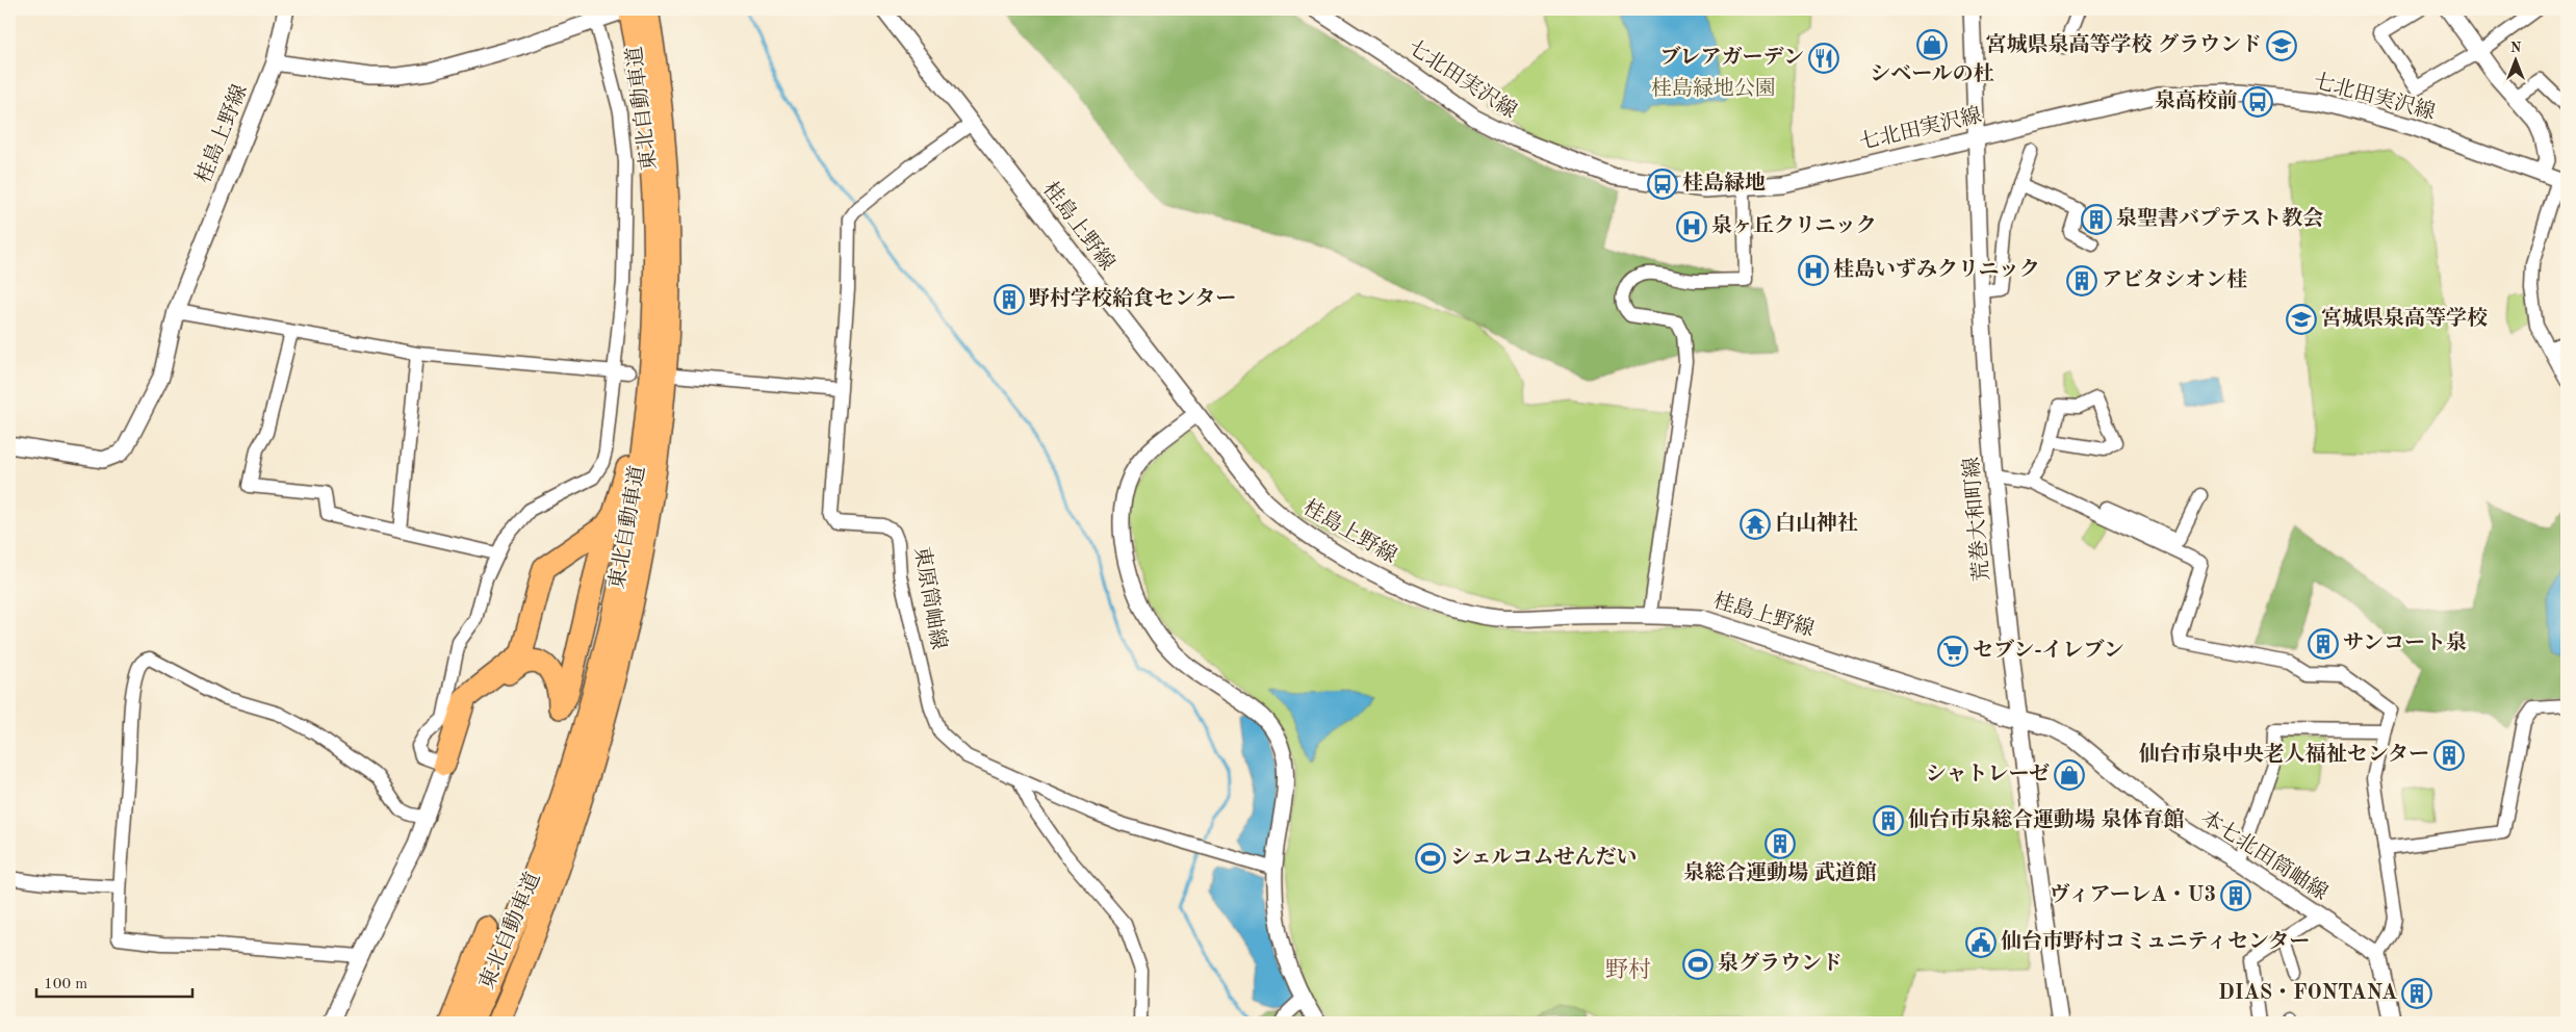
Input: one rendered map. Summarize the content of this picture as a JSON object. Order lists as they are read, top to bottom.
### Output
{
  "streets": {
    "highway": ["東北自動車道"],
    "street": [
      "七北田実沢線",
      "桂島上野線",
      "荒巻大和町線",
      "東原筒岫線",
      "本七北田筒岫線"
    ]
  },
  "crossings": [
    ["七北田実沢線", "荒巻大和町線"],
    ["桂島上野線", "荒巻大和町線"],
    ["桂島上野線", "東原筒岫線"],
    ["桂島上野線", "本七北田筒岫線"],
    ["荒巻大和町線", "本七北田筒岫線"]
  ],
  "districts": ["野村"],
  "parks": ["桂島緑地公園"],
  "places": {
    "shop": ["シベールの杜", "シャトレーゼ"],
    "school or university": ["宮城県泉高等学校 グラウンド", "宮城県泉高等学校"],
    "restaurant": ["ブレアガーデン"],
    "bus stop": ["泉高校前", "桂島緑地"],
    "building": [
      "泉聖書バプテスト教会",
      "アビタシオン桂",
      "野村学校給食センター",
      "サンコート泉",
      "仙台市泉中央老人福祉センター",
      "仙台市泉総合運動場 泉体育館",
      "泉総合運動場 武道館",
      "ヴィアーレA・U3",
      "DIAS・FONTANA"
    ],
    "hospital": ["泉ヶ丘クリニック", "桂島いずみクリニック"],
    "temple": ["白山神社"],
    "supermarket": ["セブン-イレブン"],
    "sports": ["シェルコムせんだい", "泉グラウンド"],
    "public building": ["仙台市野村コミュニティセンター"]
  },
  "scale_bar": "100 m",
  "north": "top"
}
